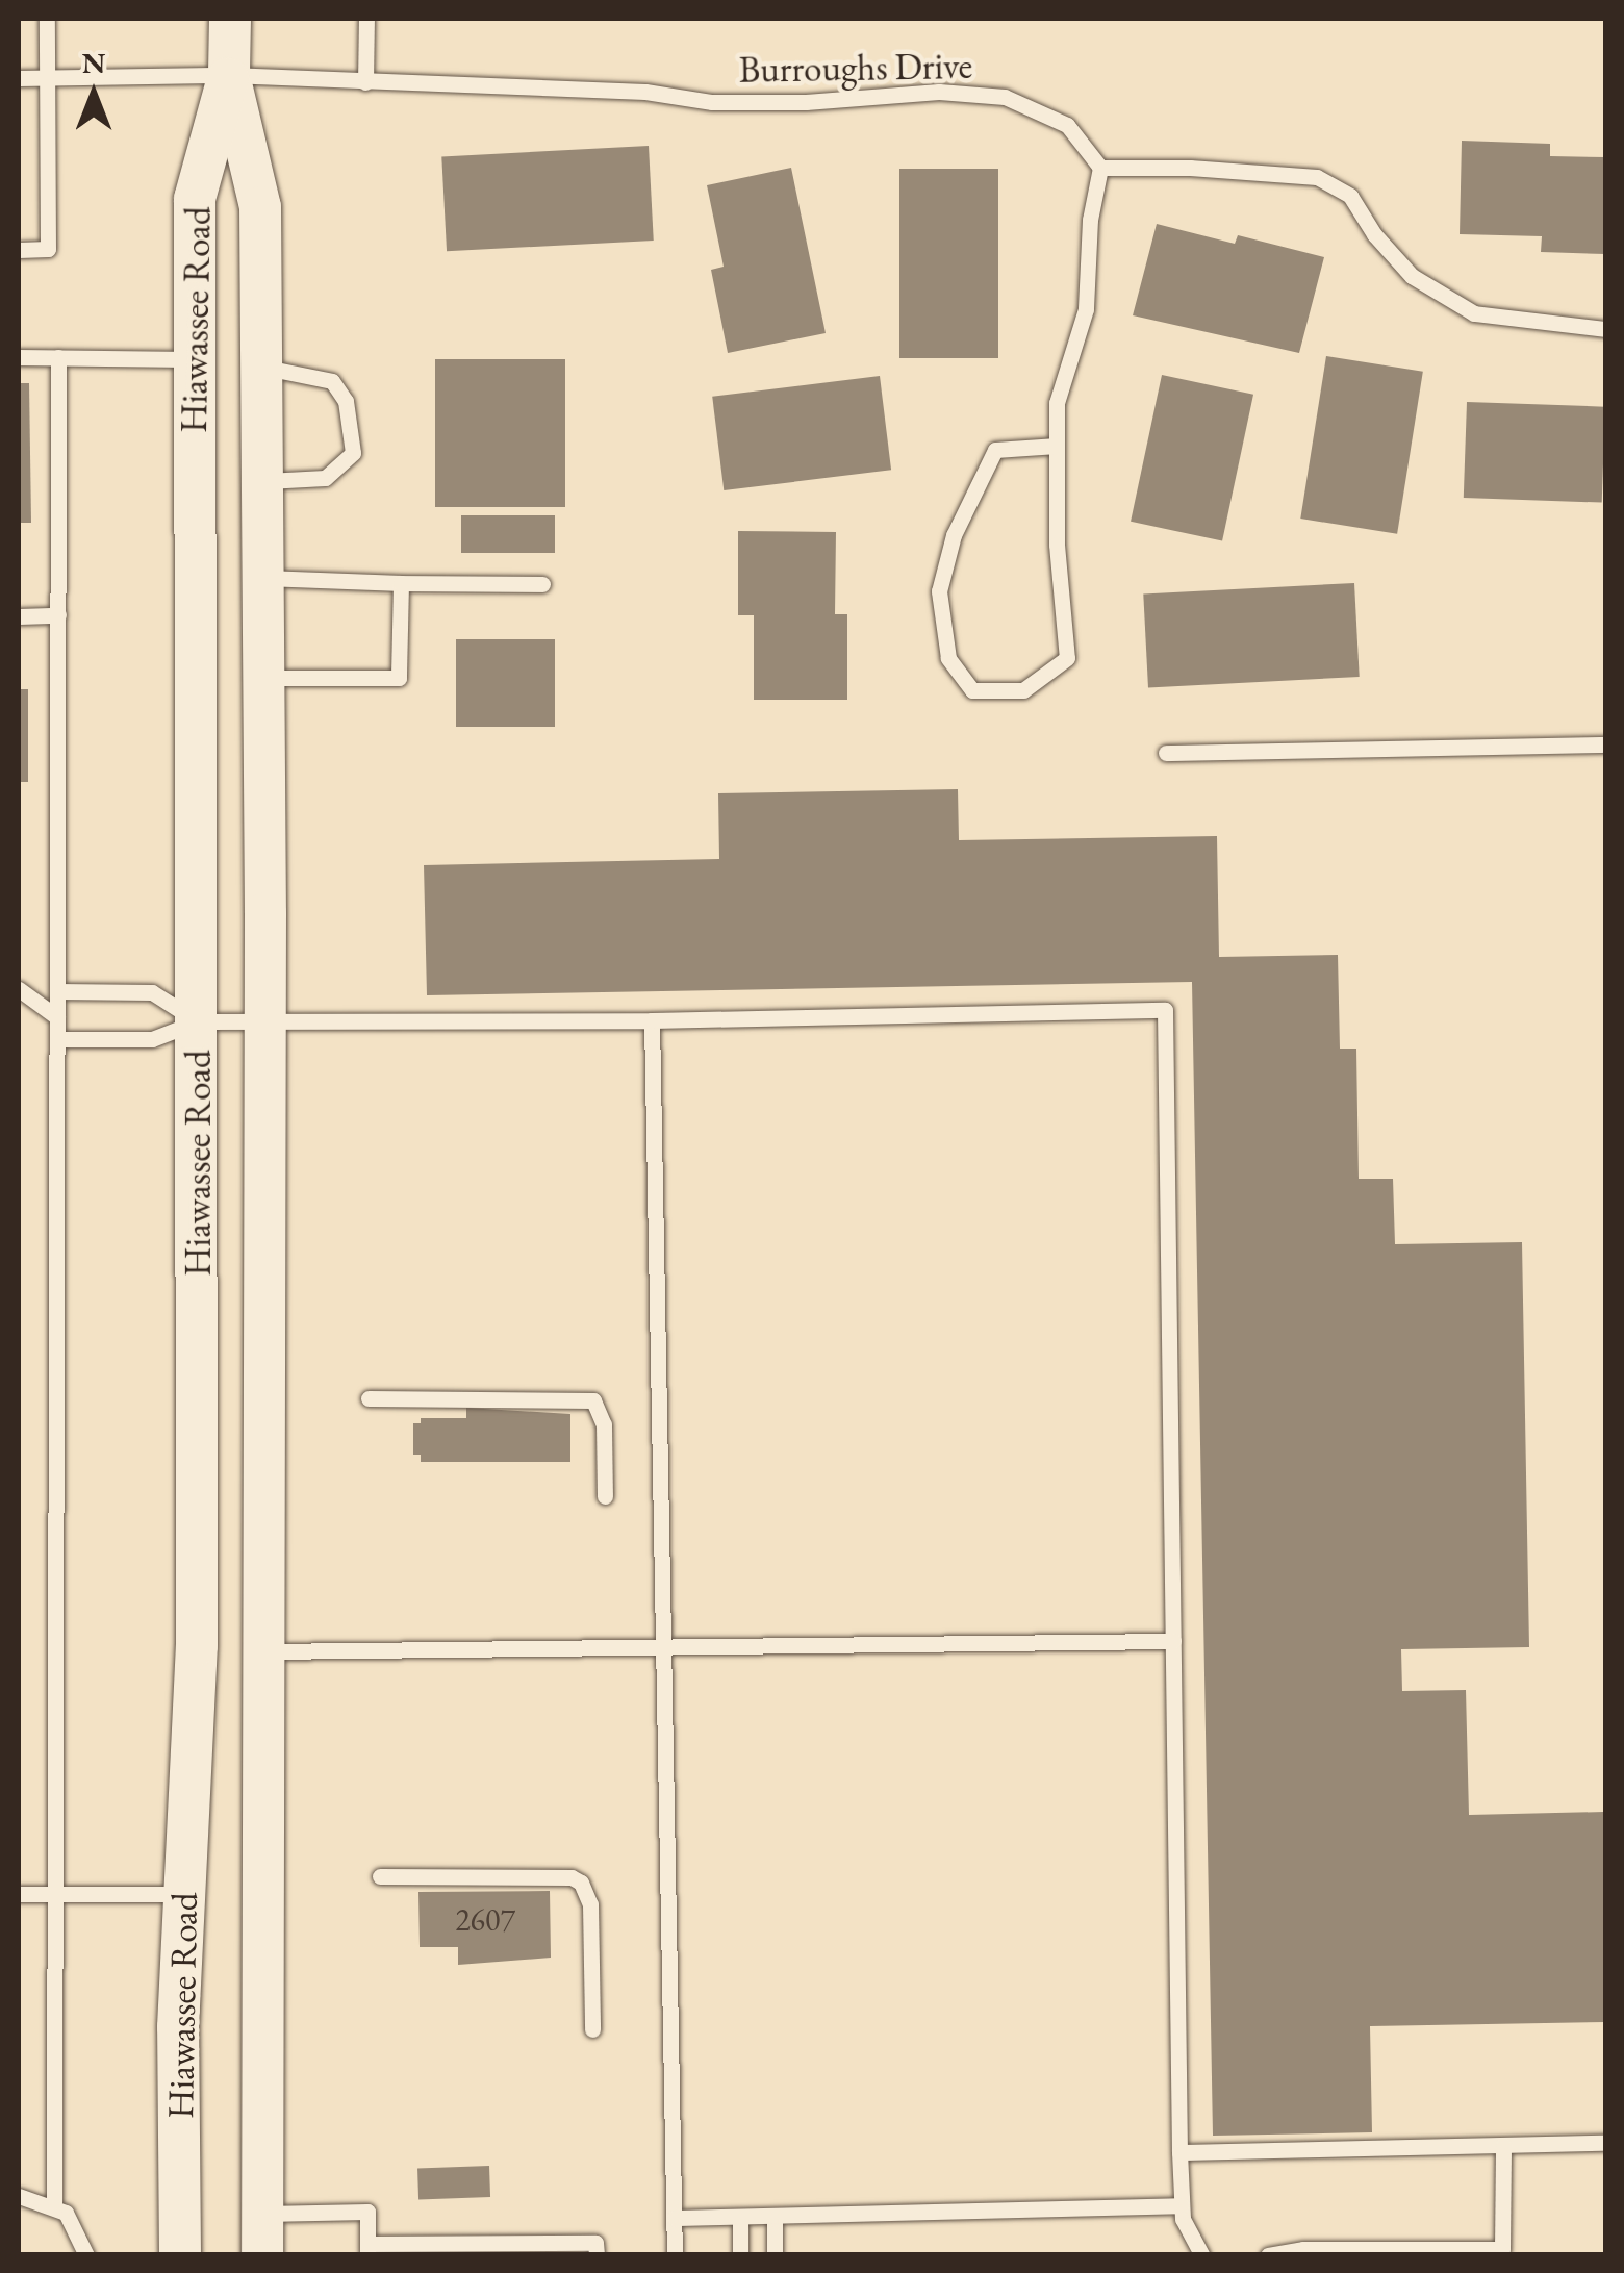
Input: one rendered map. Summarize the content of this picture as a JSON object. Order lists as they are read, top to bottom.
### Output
{
  "streets": {
    "street": ["Hiawassee Road"],
    "lane": ["Burroughs Drive"]
  },
  "crossings": [
    ["Burroughs Drive", "Hiawassee Road"]
  ],
  "house_numbers": ["2607"],
  "north": "top"
}
